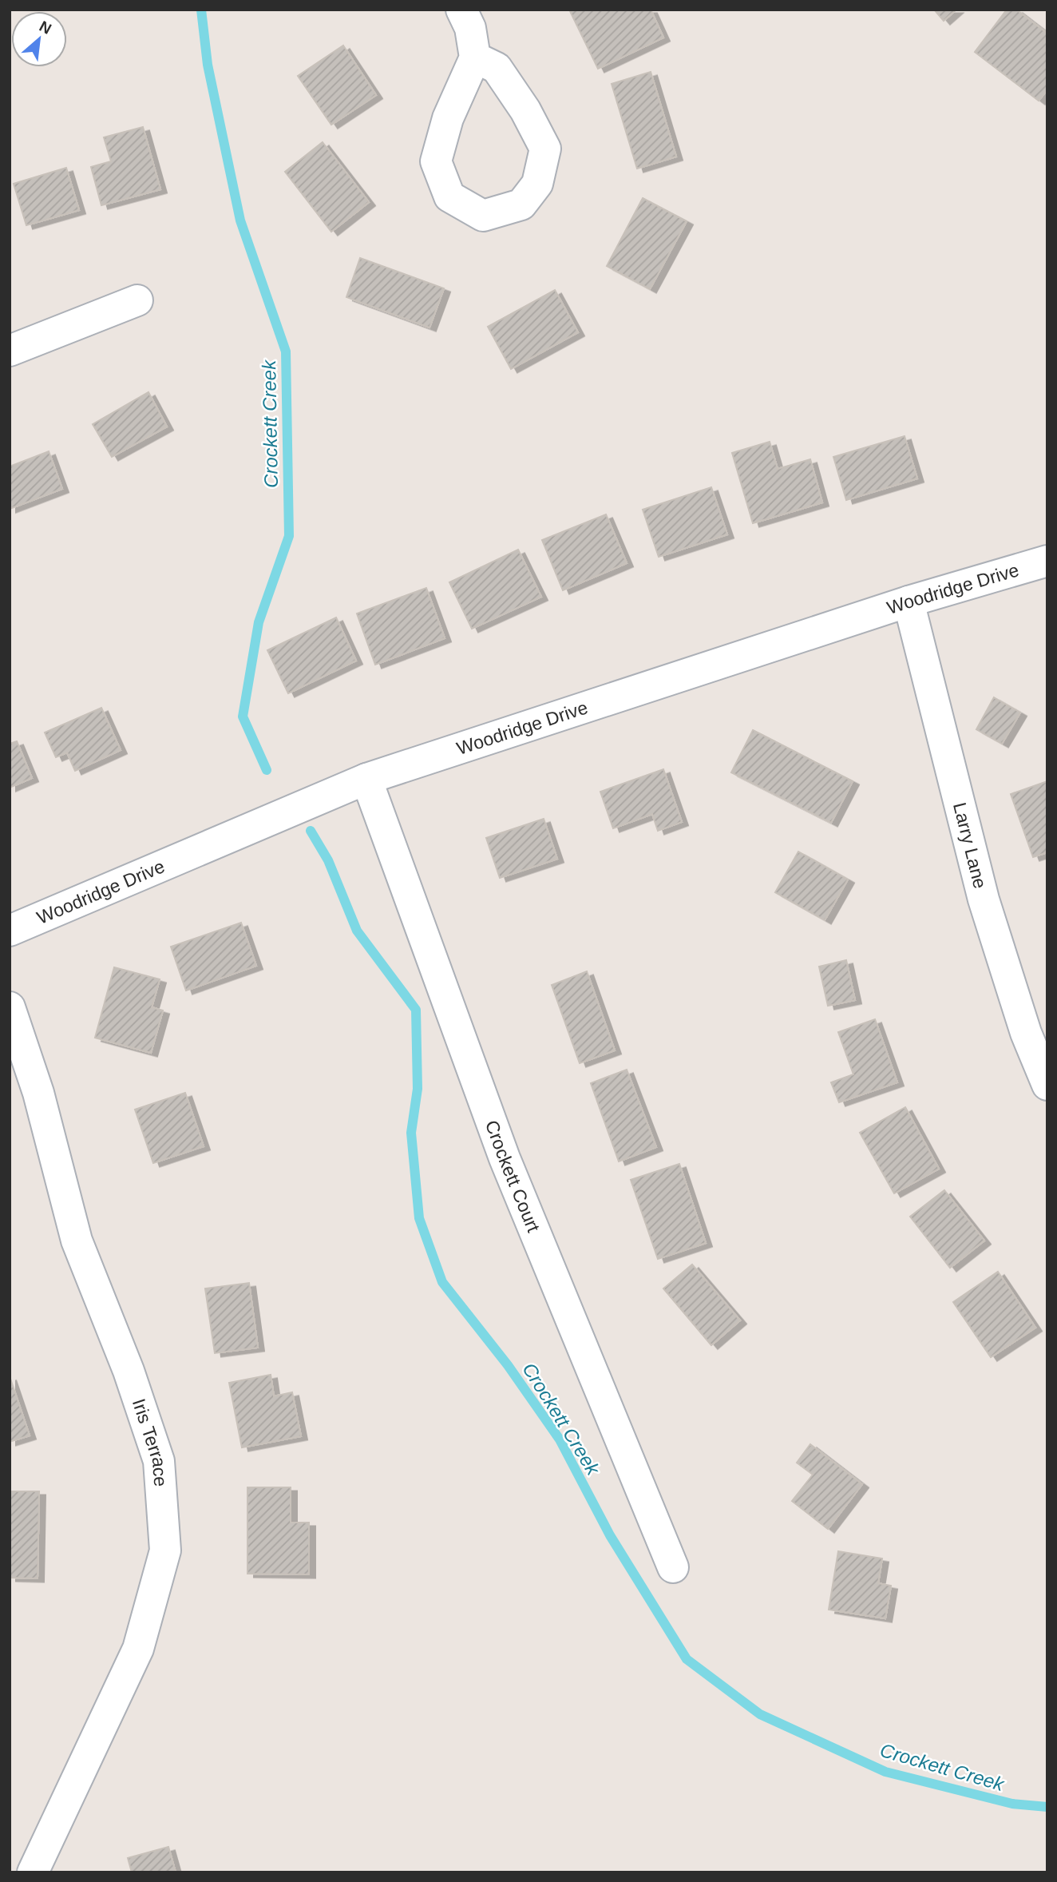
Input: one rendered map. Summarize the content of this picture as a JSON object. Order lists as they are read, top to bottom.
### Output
{
  "streets": {
    "street": [
      "Woodridge Drive",
      "Larry Lane",
      "Crockett Court",
      "Iris Terrace"
    ]
  },
  "crossings": [
    ["Woodridge Drive", "Larry Lane"],
    ["Woodridge Drive", "Crockett Court"]
  ],
  "water": ["Crockett Creek"],
  "north": "top right"
}
